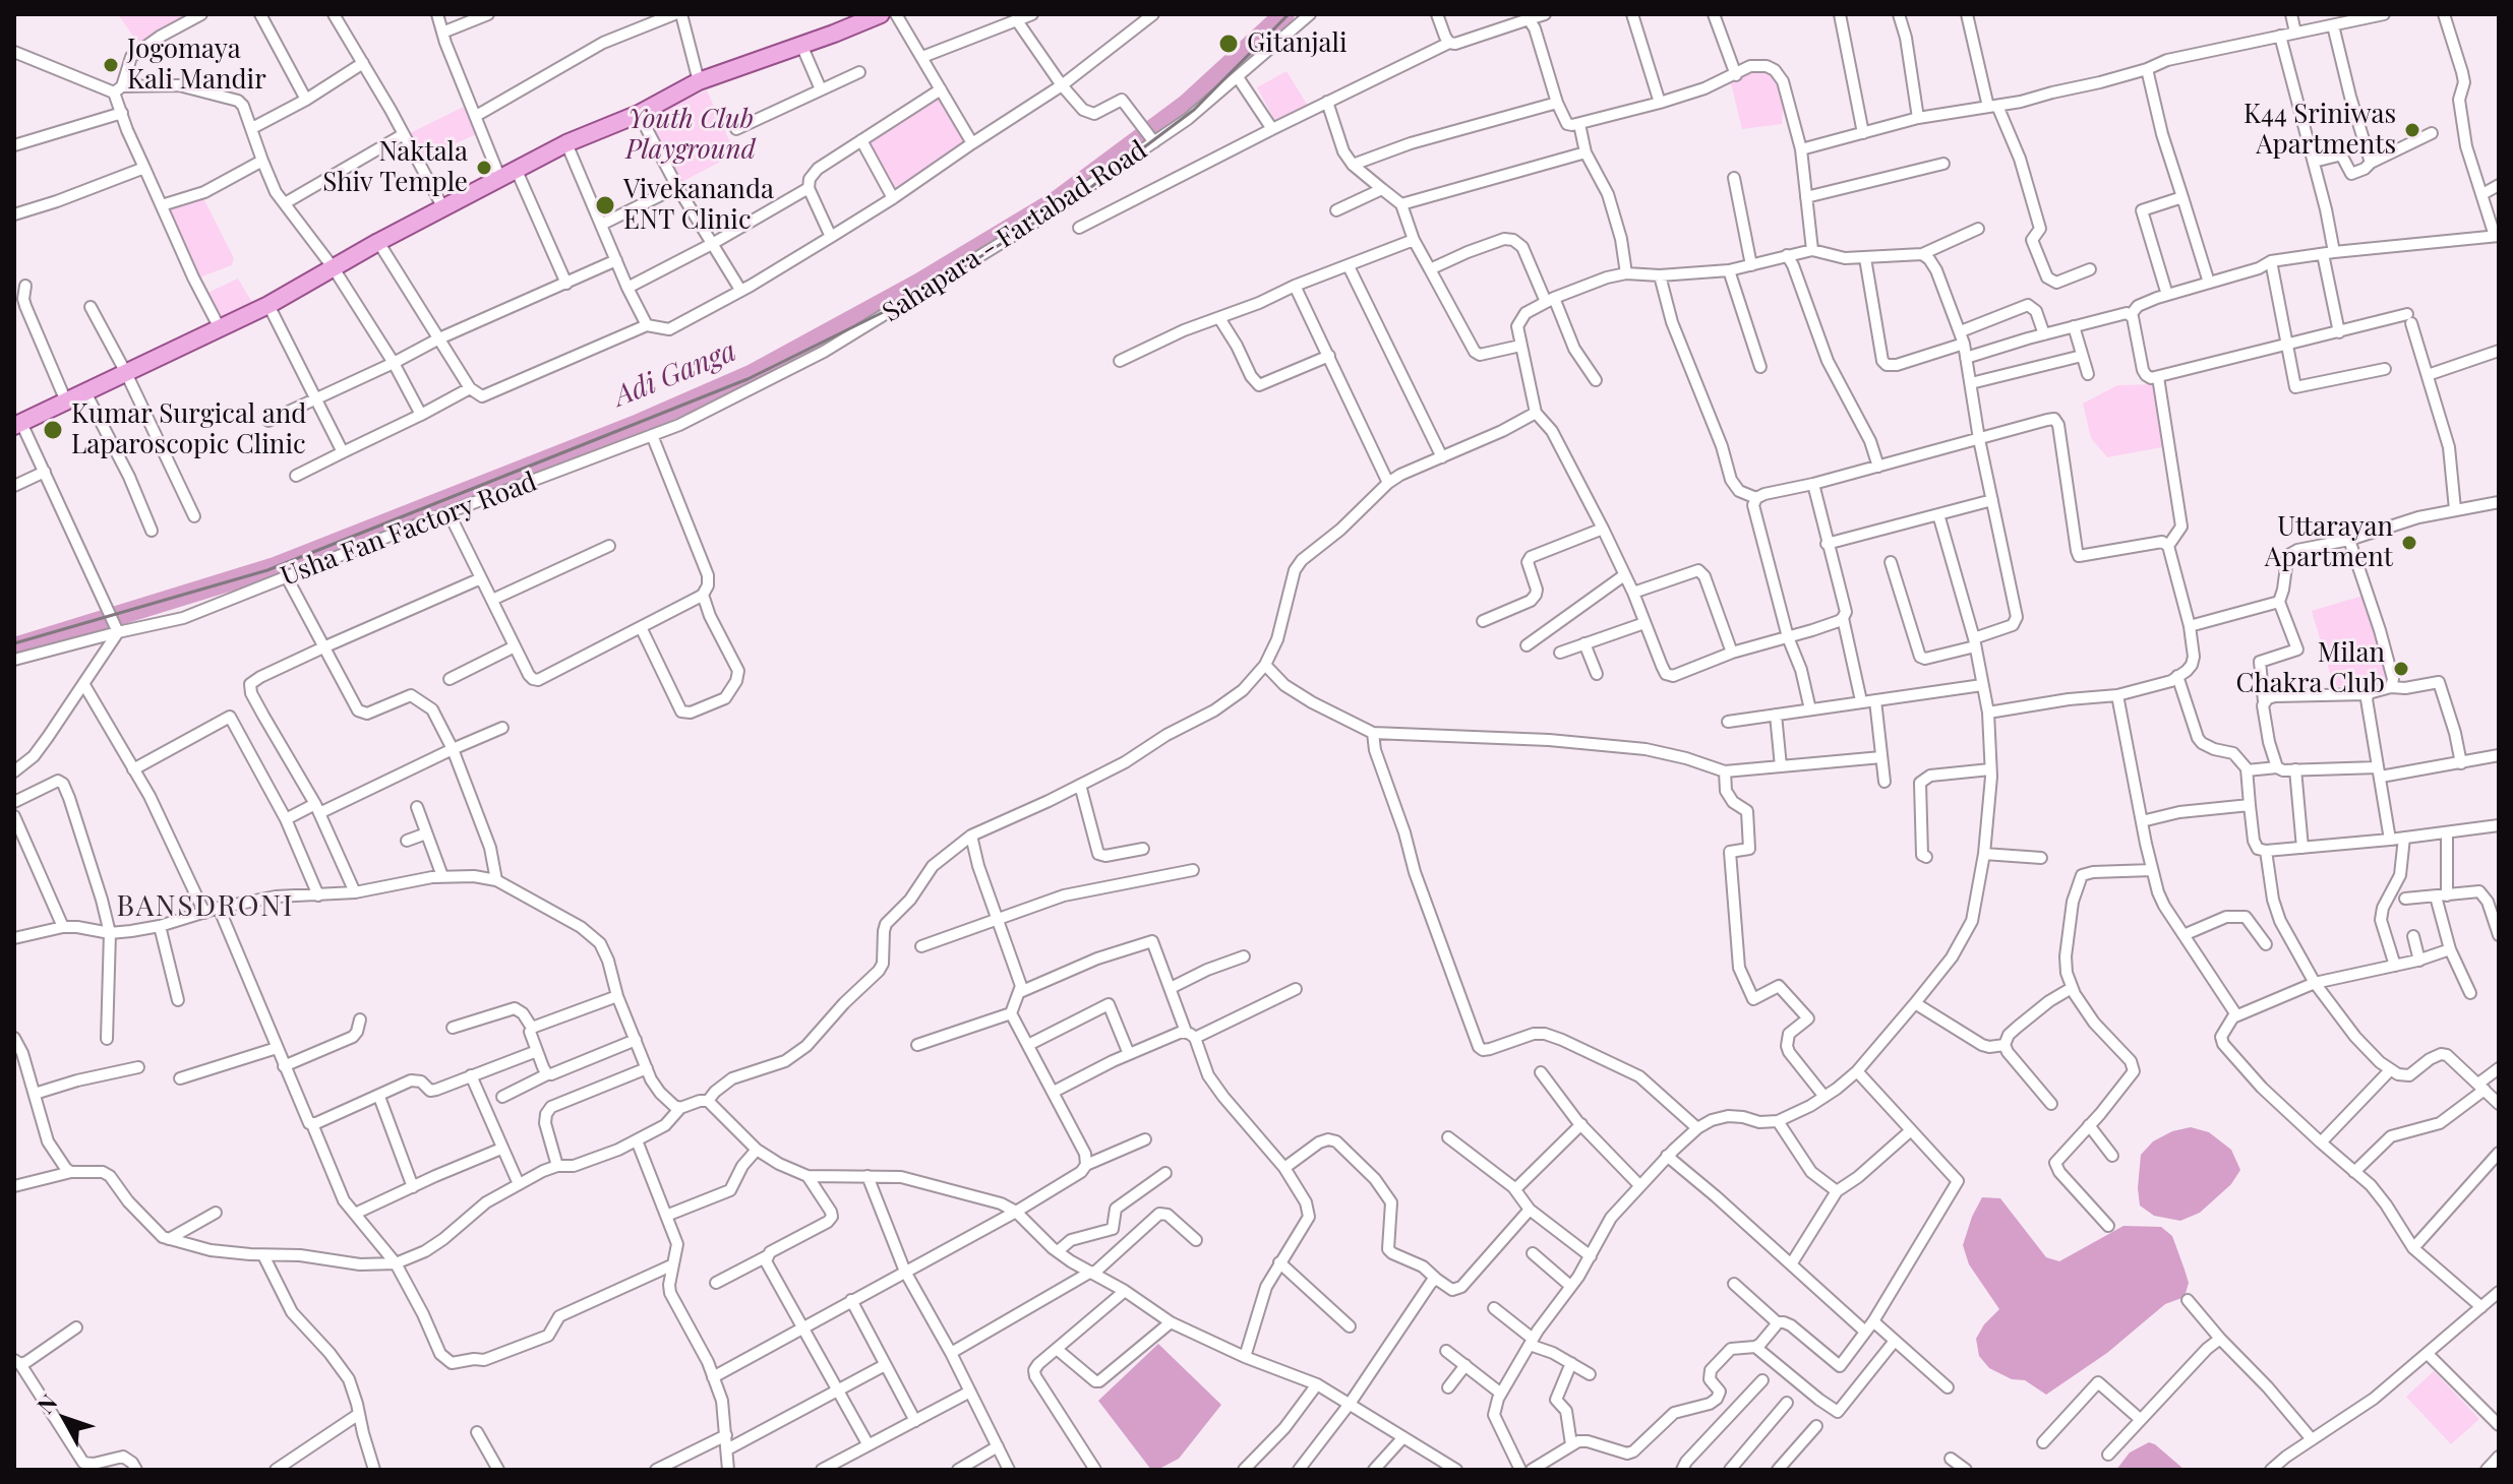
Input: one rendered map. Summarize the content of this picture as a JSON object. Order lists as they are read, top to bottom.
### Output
{
  "streets": {
    "street": ["Sahapara - Fartabad Road", "Usha Fan Factory Road"]
  },
  "crossings": [
    ["Sahapara - Fartabad Road", "Usha Fan Factory Road"]
  ],
  "districts": ["BANSDRONI"],
  "water": ["Adi Ganga"],
  "parks": ["Youth Club Playground"],
  "places": [
    "Gitanjali",
    "Jogomaya Kali Mandir",
    "K44 Sriniwas Apartments",
    "Naktala Shiv Temple",
    "Vivekananda ENT Clinic",
    "Kumar Surgical and Laparoscopic Clinic",
    "Uttarayan Apartment",
    "Milan Chakra Club"
  ],
  "north": "top left"
}
